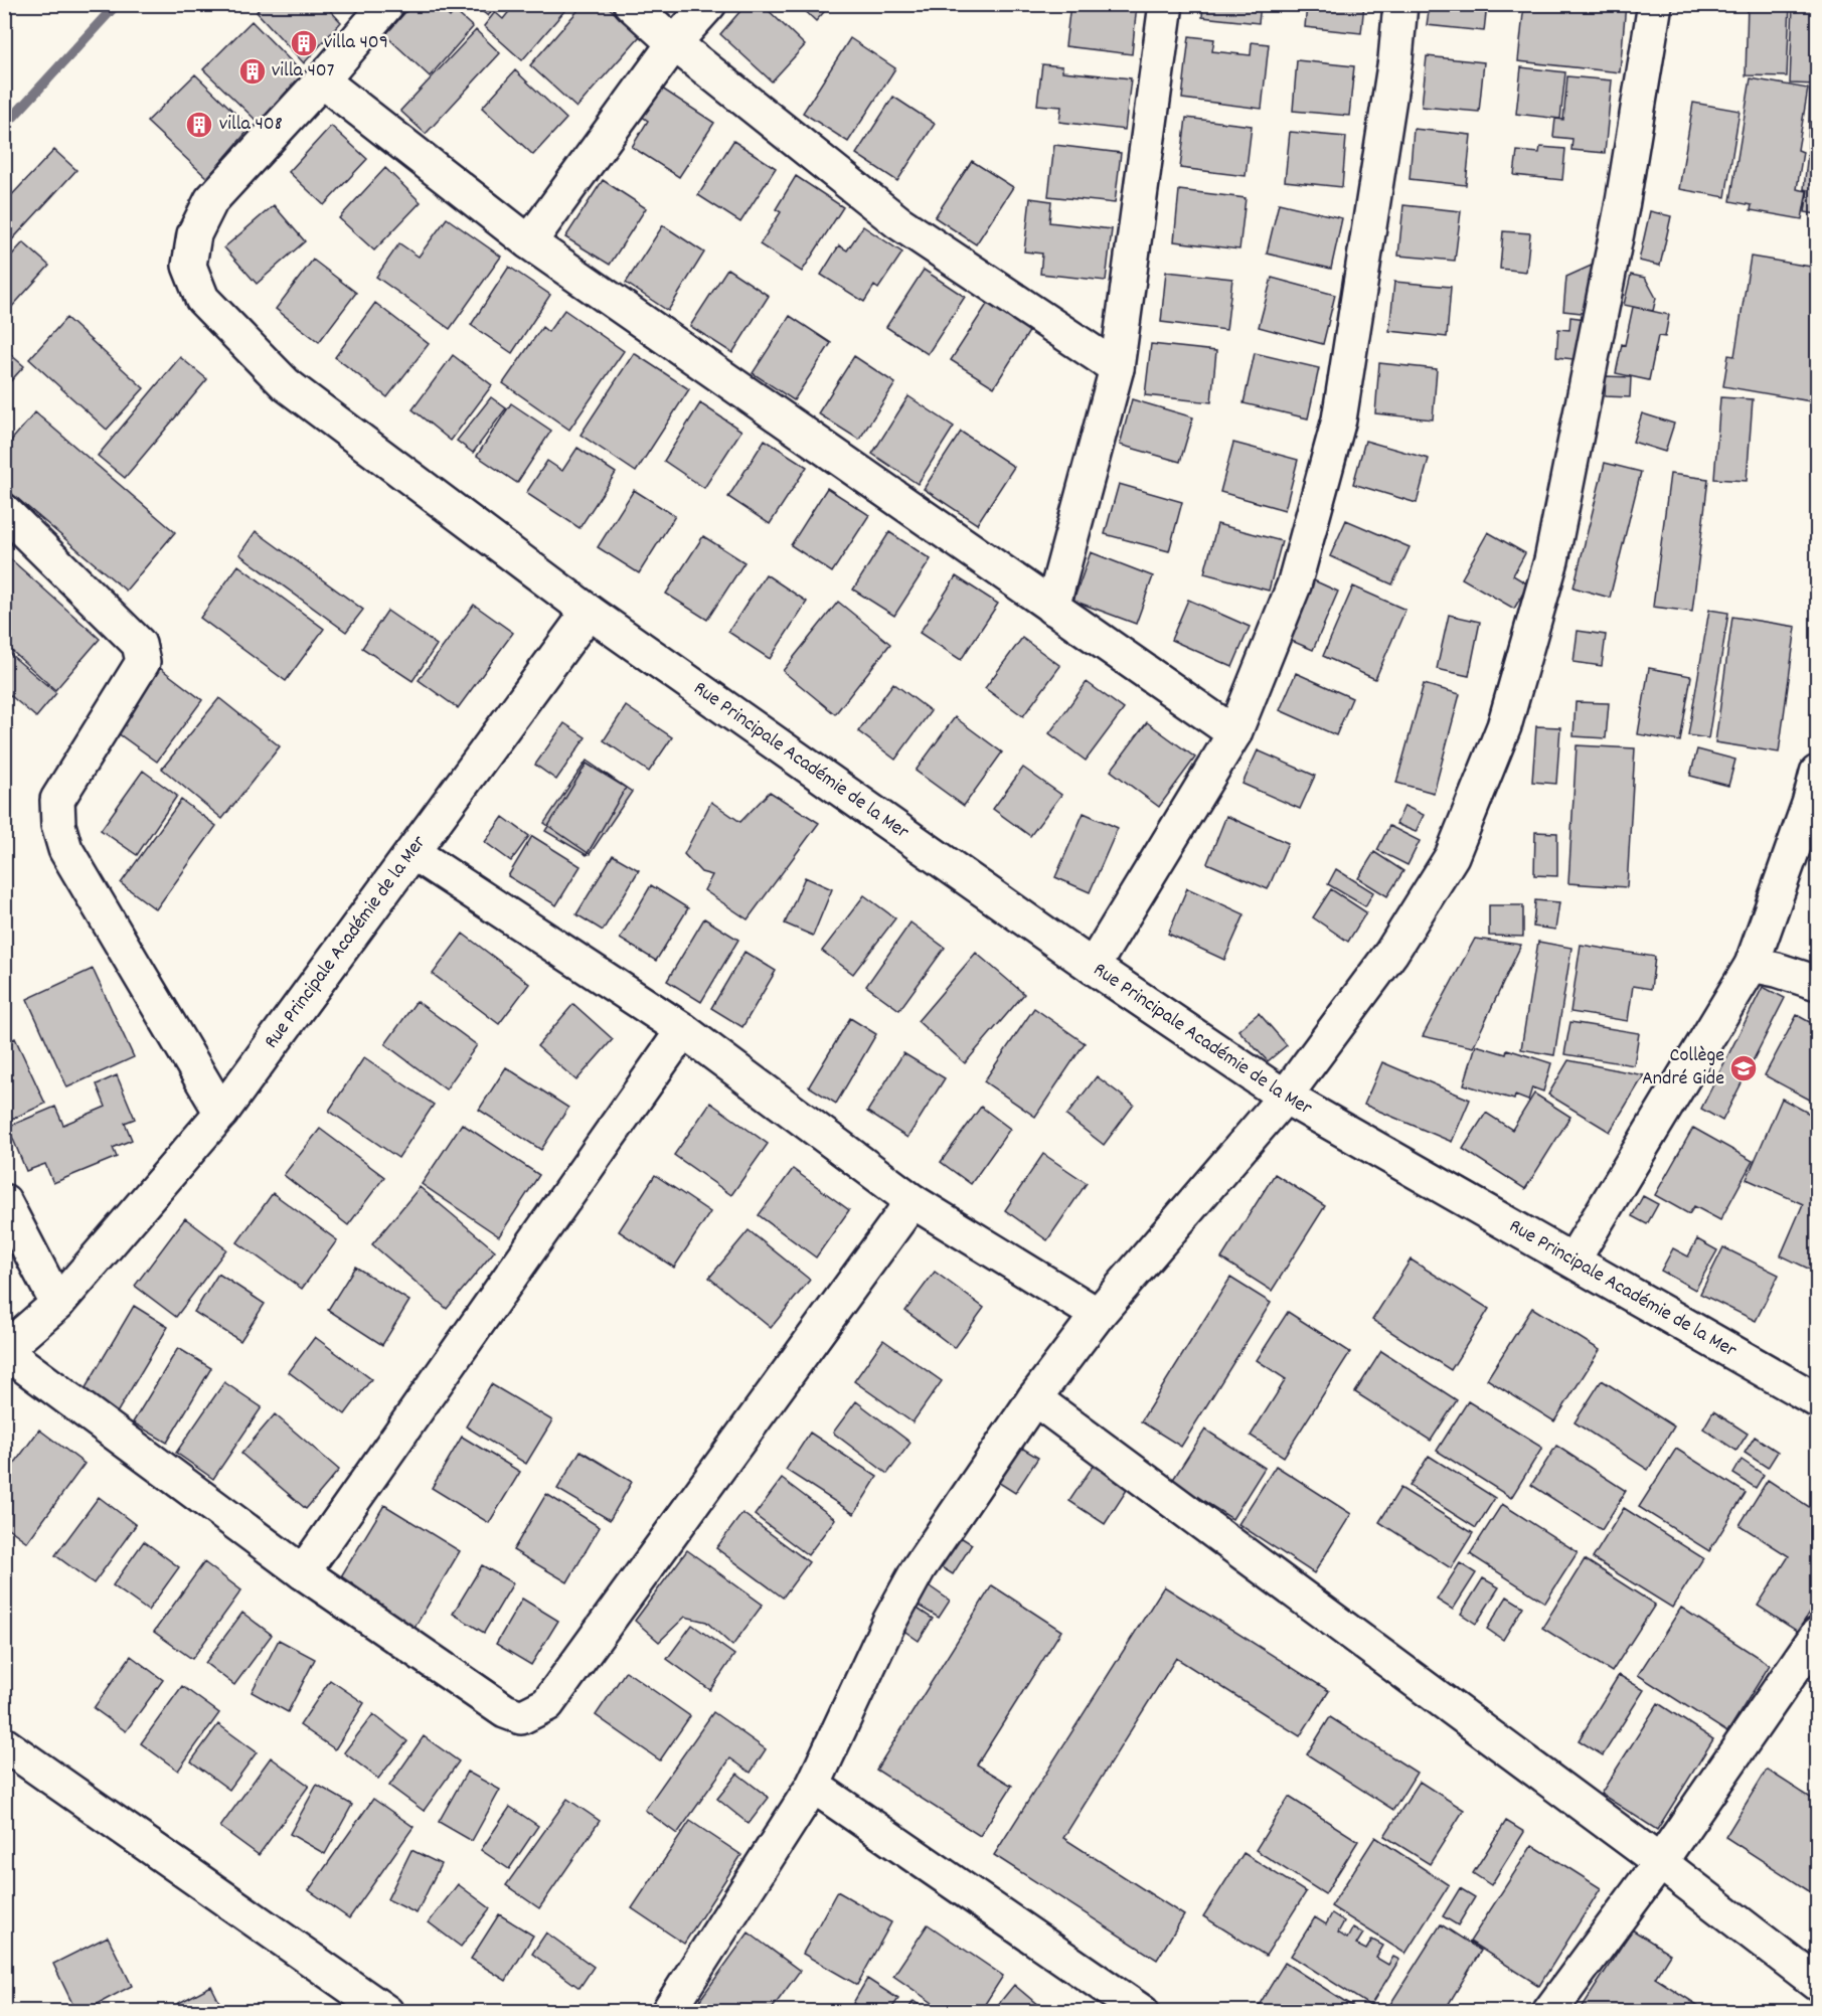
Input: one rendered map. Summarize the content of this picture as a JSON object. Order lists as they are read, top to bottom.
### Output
{
  "streets": {
    "street": ["Rue Principale Académie de la Mer"]
  },
  "places": {
    "building": ["villa 409", "villa 407", "villa 408"],
    "school or university": ["Collège André Gide"]
  }
}
